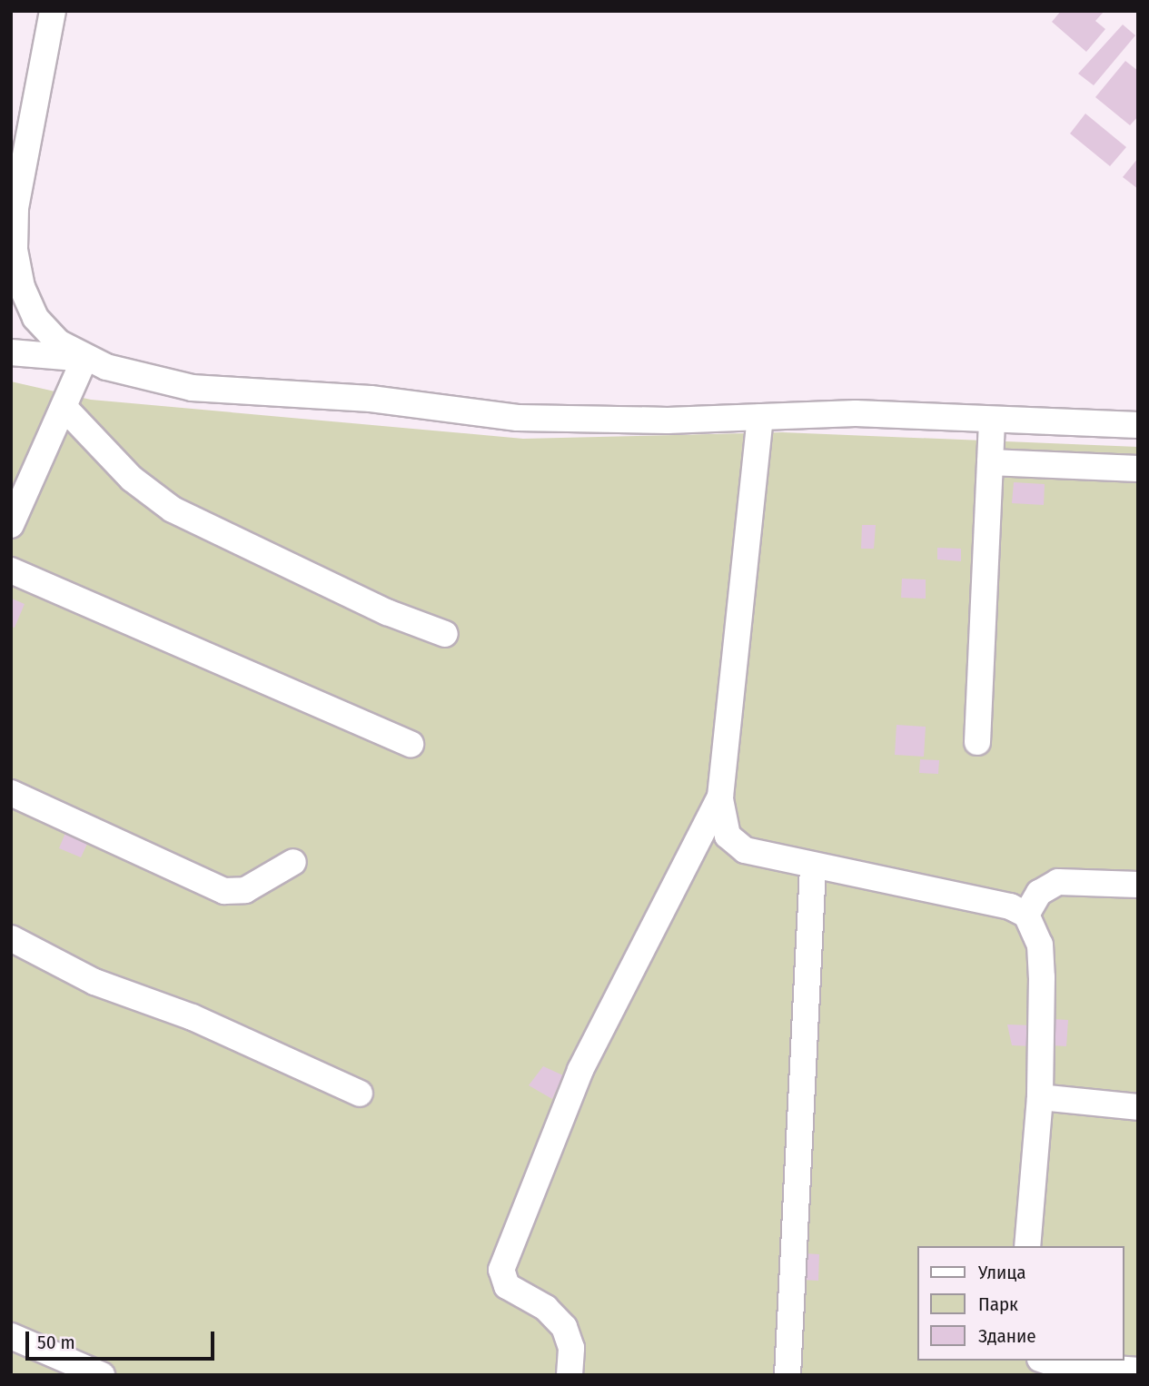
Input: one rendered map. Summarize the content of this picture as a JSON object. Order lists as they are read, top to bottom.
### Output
{
  "legend": ["Улица", "Парк", "Здание"],
  "scale_bar": "50 m"
}
